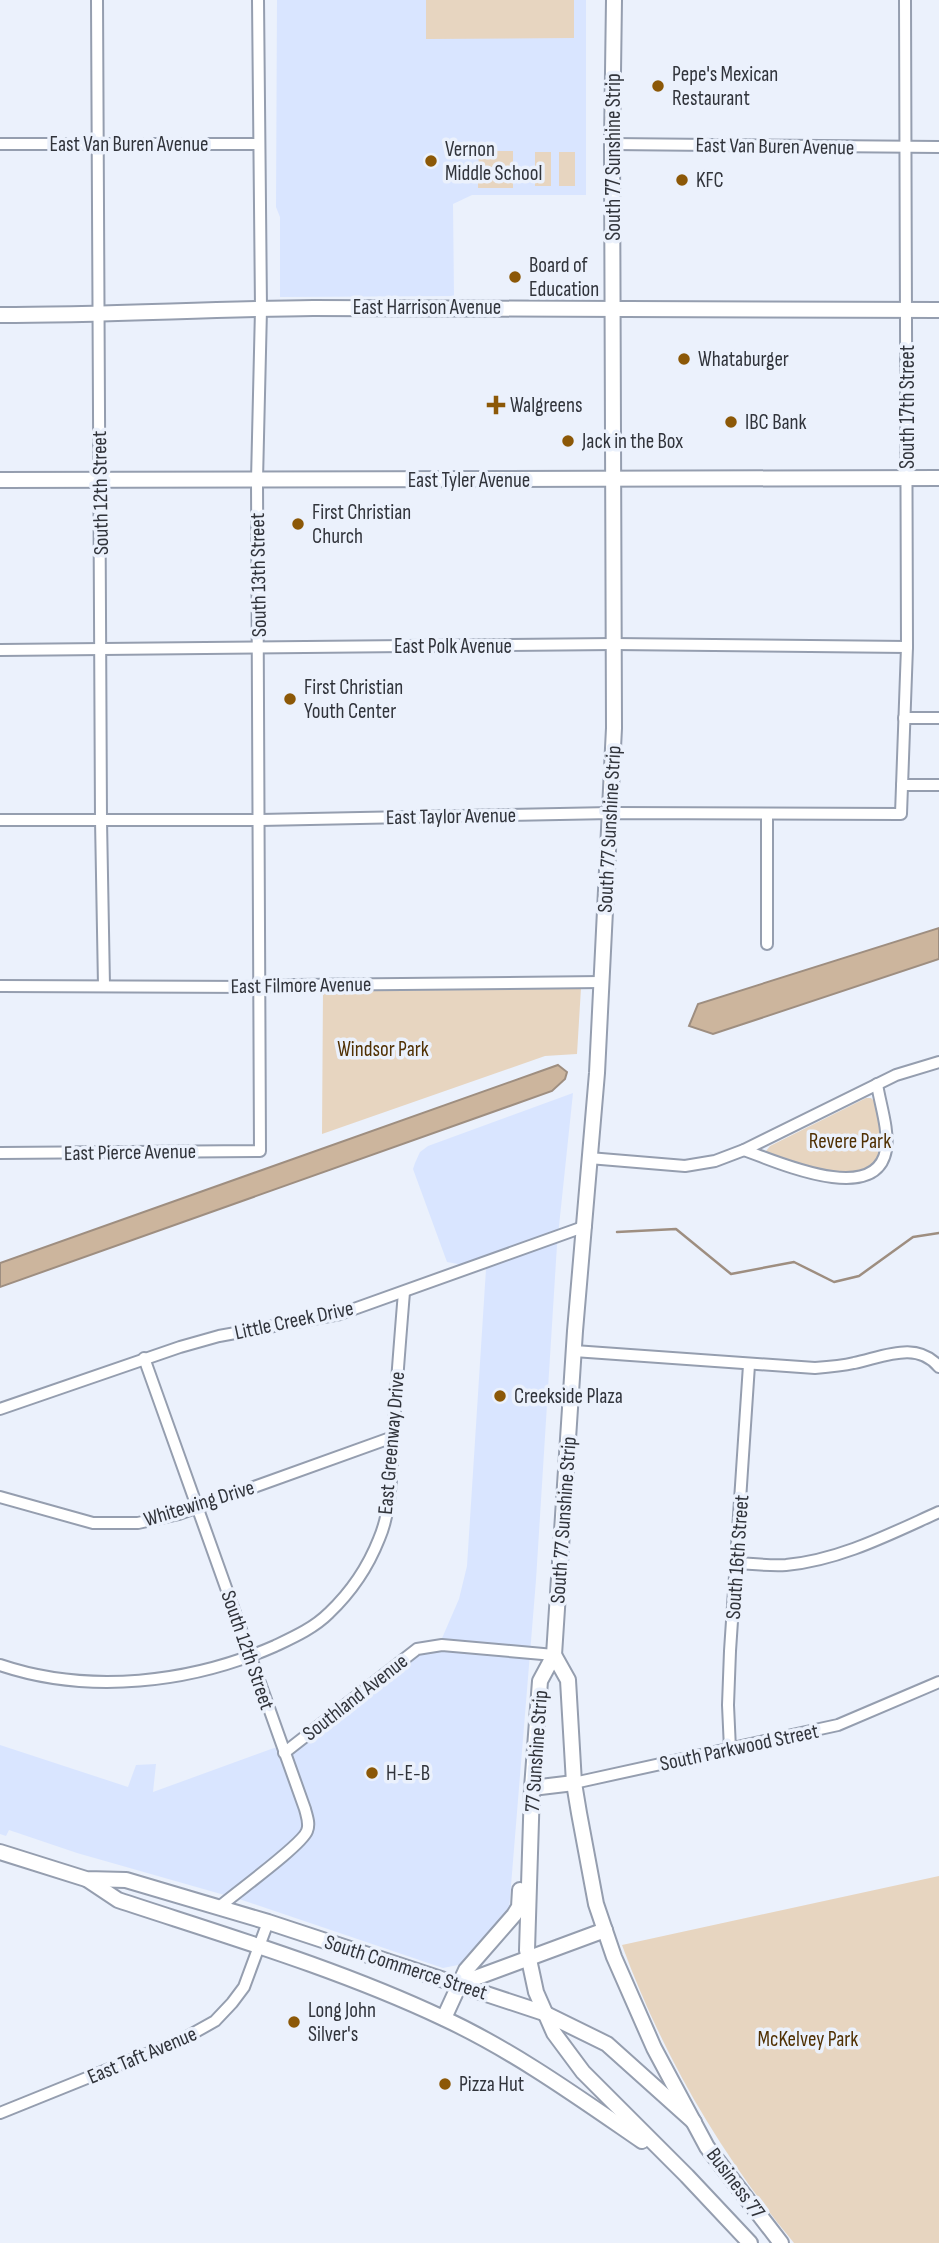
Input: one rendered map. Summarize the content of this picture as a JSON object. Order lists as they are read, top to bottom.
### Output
{
  "streets": {
    "main road": [
      "South 77 Sunshine Strip",
      "East Harrison Avenue",
      "East Tyler Avenue",
      "South Parkwood Street",
      "77 Sunshine Strip",
      "South Commerce Street",
      "Business 77"
    ],
    "street": [
      "East Van Buren Avenue",
      "South 17th Street",
      "South 12th Street",
      "South 13th Street",
      "East Polk Avenue",
      "East Taylor Avenue",
      "East Filmore Avenue",
      "East Pierce Avenue",
      "Little Creek Drive",
      "East Greenway Drive",
      "Whitewing Drive",
      "South 16th Street",
      "Southland Avenue",
      "East Taft Avenue"
    ]
  },
  "crossings": [
    ["East Van Buren Avenue", "South 77 Sunshine Strip"],
    ["East Van Buren Avenue", "South 17th Street"],
    ["East Van Buren Avenue", "South 12th Street"],
    ["East Van Buren Avenue", "South 13th Street"],
    ["South 77 Sunshine Strip", "East Harrison Avenue"],
    ["South 77 Sunshine Strip", "East Tyler Avenue"],
    ["South 77 Sunshine Strip", "East Polk Avenue"],
    ["South 77 Sunshine Strip", "East Taylor Avenue"],
    ["South 77 Sunshine Strip", "East Filmore Avenue"],
    ["South 77 Sunshine Strip", "Little Creek Drive"],
    ["South 77 Sunshine Strip", "Southland Avenue"],
    ["South 77 Sunshine Strip", "77 Sunshine Strip"],
    ["East Harrison Avenue", "South 17th Street"],
    ["East Harrison Avenue", "South 12th Street"],
    ["East Harrison Avenue", "South 13th Street"],
    ["South 17th Street", "East Tyler Avenue"],
    ["South 17th Street", "East Polk Avenue"],
    ["South 17th Street", "East Taylor Avenue"],
    ["East Tyler Avenue", "South 12th Street"],
    ["East Tyler Avenue", "South 13th Street"],
    ["South 12th Street", "East Polk Avenue"],
    ["South 12th Street", "East Taylor Avenue"],
    ["South 12th Street", "East Filmore Avenue"],
    ["South 12th Street", "Little Creek Drive"],
    ["South 12th Street", "East Greenway Drive"],
    ["South 12th Street", "Whitewing Drive"],
    ["South 12th Street", "Southland Avenue"],
    ["South 12th Street", "South Commerce Street"],
    ["South 13th Street", "East Polk Avenue"],
    ["South 13th Street", "East Taylor Avenue"],
    ["South 13th Street", "East Filmore Avenue"],
    ["South 13th Street", "East Pierce Avenue"],
    ["Little Creek Drive", "East Greenway Drive"],
    ["East Greenway Drive", "Whitewing Drive"],
    ["South 16th Street", "South Parkwood Street"],
    ["Southland Avenue", "77 Sunshine Strip"],
    ["South Parkwood Street", "77 Sunshine Strip"],
    ["77 Sunshine Strip", "South Commerce Street"],
    ["77 Sunshine Strip", "Business 77"],
    ["South Commerce Street", "East Taft Avenue"],
    ["South Commerce Street", "Business 77"]
  ],
  "parks": ["Windsor Park", "Revere Park", "McKelvey Park"],
  "places": {
    "other": [
      "Pepe's Mexican Restaurant",
      "Vernon Middle School",
      "KFC",
      "Board of Education",
      "Whataburger",
      "IBC Bank",
      "Jack in the Box",
      "First Christian Church",
      "First Christian Youth Center",
      "Creekside Plaza",
      "H-E-B",
      "Long John Silver's",
      "Pizza Hut"
    ],
    "health": ["Walgreens"]
  }
}
